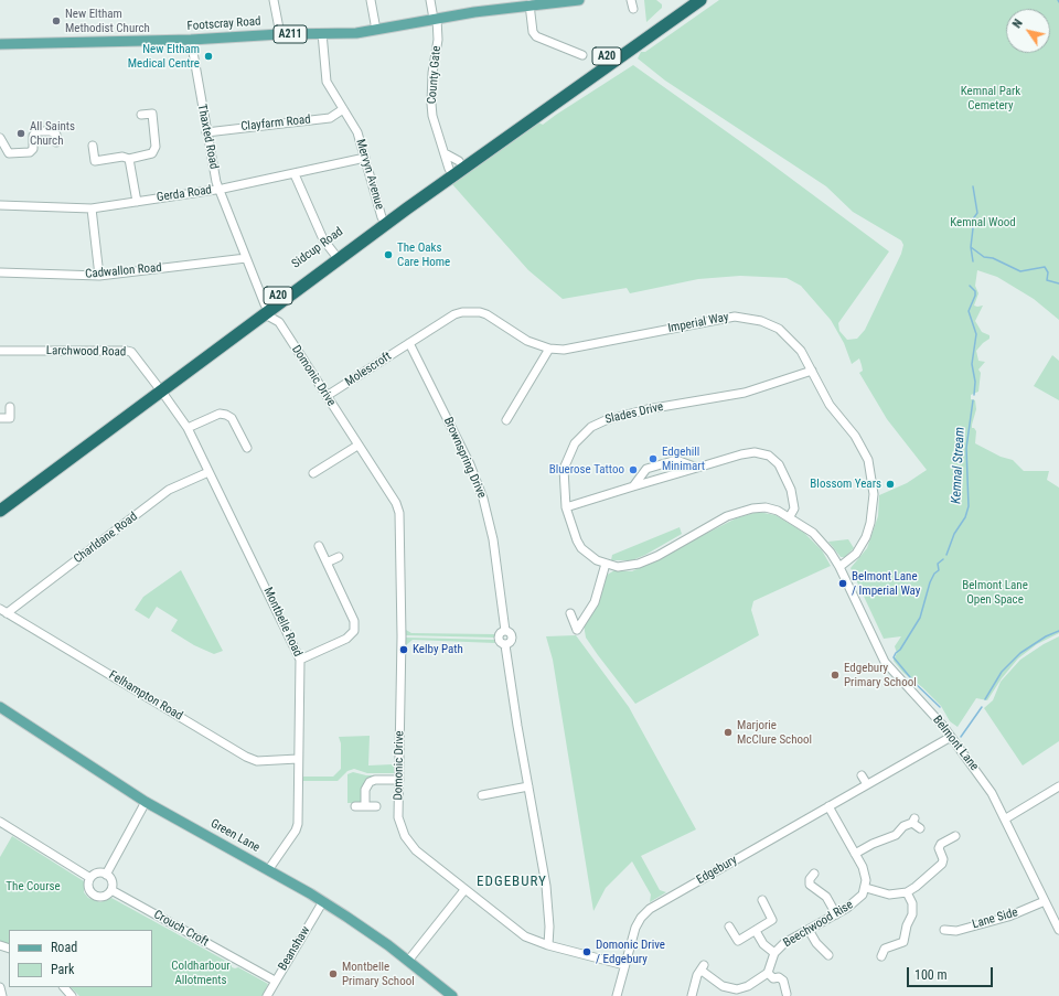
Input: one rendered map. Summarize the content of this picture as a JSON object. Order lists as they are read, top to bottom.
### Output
{
  "streets": {
    "highway": ["A20", "Sidcup Road"],
    "main road": ["Footscray Road", "A211", "Green Lane"],
    "street": [
      "County Gate",
      "Clayfarm Road",
      "Thaxted Road",
      "Mervyn Avenue",
      "Gerda Road",
      "Cadwallon Road",
      "Imperial Way",
      "Larchwood Road",
      "Molescroft",
      "Domonic Drive",
      "Slades Drive",
      "Brownspring Drive",
      "Charldane Road",
      "Montbelle Road",
      "Felhampton Road",
      "Belmont Lane",
      "Edgebury",
      "Lane Side",
      "Beechwood Rise",
      "Crouch Croft",
      "Beanshaw"
    ]
  },
  "crossings": [
    ["Footscray Road", "County Gate"],
    ["Footscray Road", "Thaxted Road"],
    ["Footscray Road", "Mervyn Avenue"],
    ["County Gate", "Sidcup Road"],
    ["Clayfarm Road", "Thaxted Road"],
    ["Clayfarm Road", "Mervyn Avenue"],
    ["Thaxted Road", "Gerda Road"],
    ["Thaxted Road", "Sidcup Road"],
    ["Thaxted Road", "Cadwallon Road"],
    ["Thaxted Road", "Domonic Drive"],
    ["Mervyn Avenue", "Gerda Road"],
    ["Mervyn Avenue", "Sidcup Road"],
    ["Sidcup Road", "Larchwood Road"],
    ["Sidcup Road", "Domonic Drive"],
    ["Sidcup Road", "Montbelle Road"],
    ["Imperial Way", "Molescroft"],
    ["Imperial Way", "Slades Drive"],
    ["Imperial Way", "Brownspring Drive"],
    ["Imperial Way", "Belmont Lane"],
    ["Larchwood Road", "Montbelle Road"],
    ["Molescroft", "Domonic Drive"],
    ["Molescroft", "Brownspring Drive"],
    ["Domonic Drive", "Brownspring Drive"],
    ["Domonic Drive", "Edgebury"],
    ["Slades Drive", "Belmont Lane"],
    ["Charldane Road", "Montbelle Road"],
    ["Charldane Road", "Felhampton Road"],
    ["Montbelle Road", "Felhampton Road"],
    ["Montbelle Road", "Green Lane"],
    ["Belmont Lane", "Edgebury"],
    ["Belmont Lane", "Lane Side"],
    ["Green Lane", "Beanshaw"],
    ["Crouch Croft", "Beanshaw"]
  ],
  "districts": ["EDGEBURY"],
  "water": ["Kemnal Stream"],
  "parks": [
    "Kemnal Park Cemetery",
    "Kemnal Wood",
    "Belmont Lane Open Space",
    "The Course",
    "Coldharbour Allotments"
  ],
  "places": [
    "New Eltham Methodist Church",
    "New Eltham Medical Centre",
    "All Saints Church",
    "The Oaks Care Home",
    "Edgehill Minimart",
    "Bluerose Tattoo",
    "Blossom Years",
    "Belmont Lane / Imperial Way",
    "Kelby Path",
    "Edgebury Primary School",
    "Marjorie McClure School",
    "Domonic Drive / Edgebury",
    "Montbelle Primary School"
  ],
  "legend": ["Road", "Park"],
  "scale_bar": "100 m",
  "north": "top left"
}
